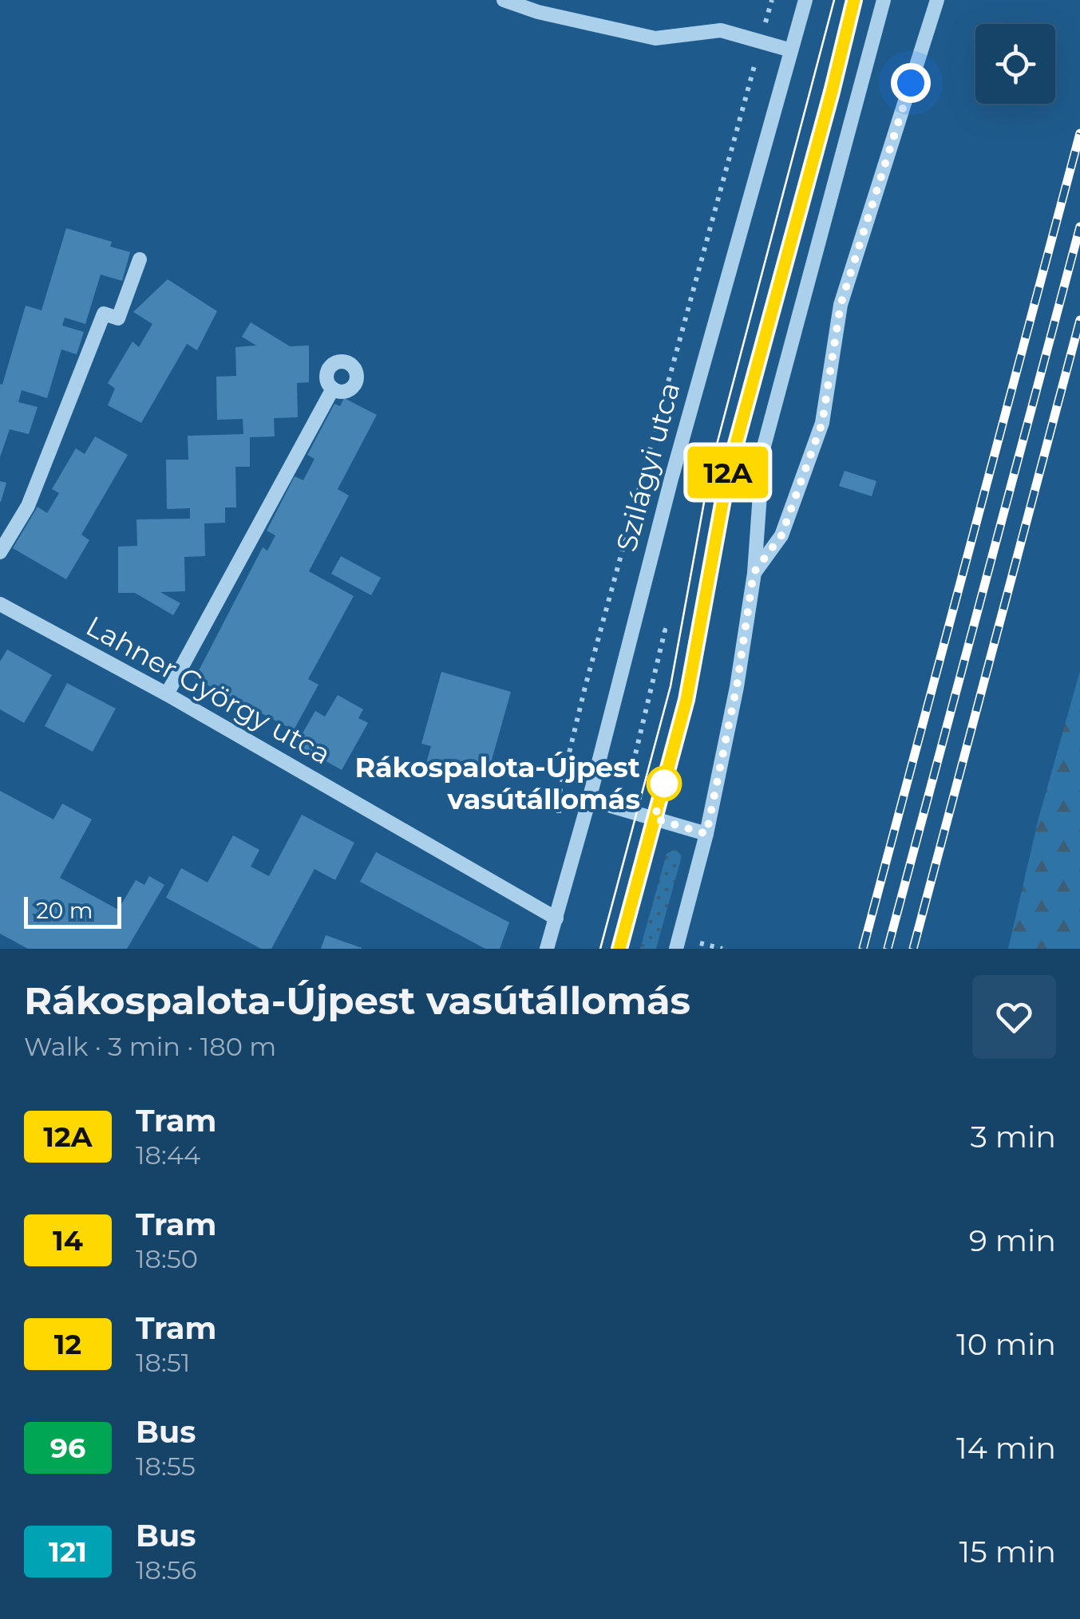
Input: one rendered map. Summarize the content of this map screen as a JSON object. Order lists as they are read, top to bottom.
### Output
{
  "streets": {
    "street": ["Szilágyi utca", "Lahner György utca"]
  },
  "crossings": [
    ["Szilágyi utca", "Lahner György utca"]
  ],
  "places": ["Rákospalota-Újpest vasútállomás"],
  "lines": ["tram line 12A"],
  "scale_bar": "20 m",
  "page": {
    "on_map": "12A",
    "scale": "20 m",
    "heading": ["Rákospalota-Újpest vasútállomás", "Walk · 3 min · 180 m"],
    "list": [
      {
        "mark": "12A",
        "name": "Tram",
        "note": "18:44",
        "value": "3 min"
      },
      {
        "mark": "14",
        "name": "Tram",
        "note": "18:50",
        "value": "9 min"
      },
      {
        "mark": "12",
        "name": "Tram",
        "note": "18:51",
        "value": "10 min"
      },
      {
        "mark": "96",
        "name": "Bus",
        "note": "18:55",
        "value": "14 min"
      },
      {
        "mark": "121",
        "name": "Bus",
        "note": "18:56",
        "value": "15 min"
      }
    ]
  }
}
